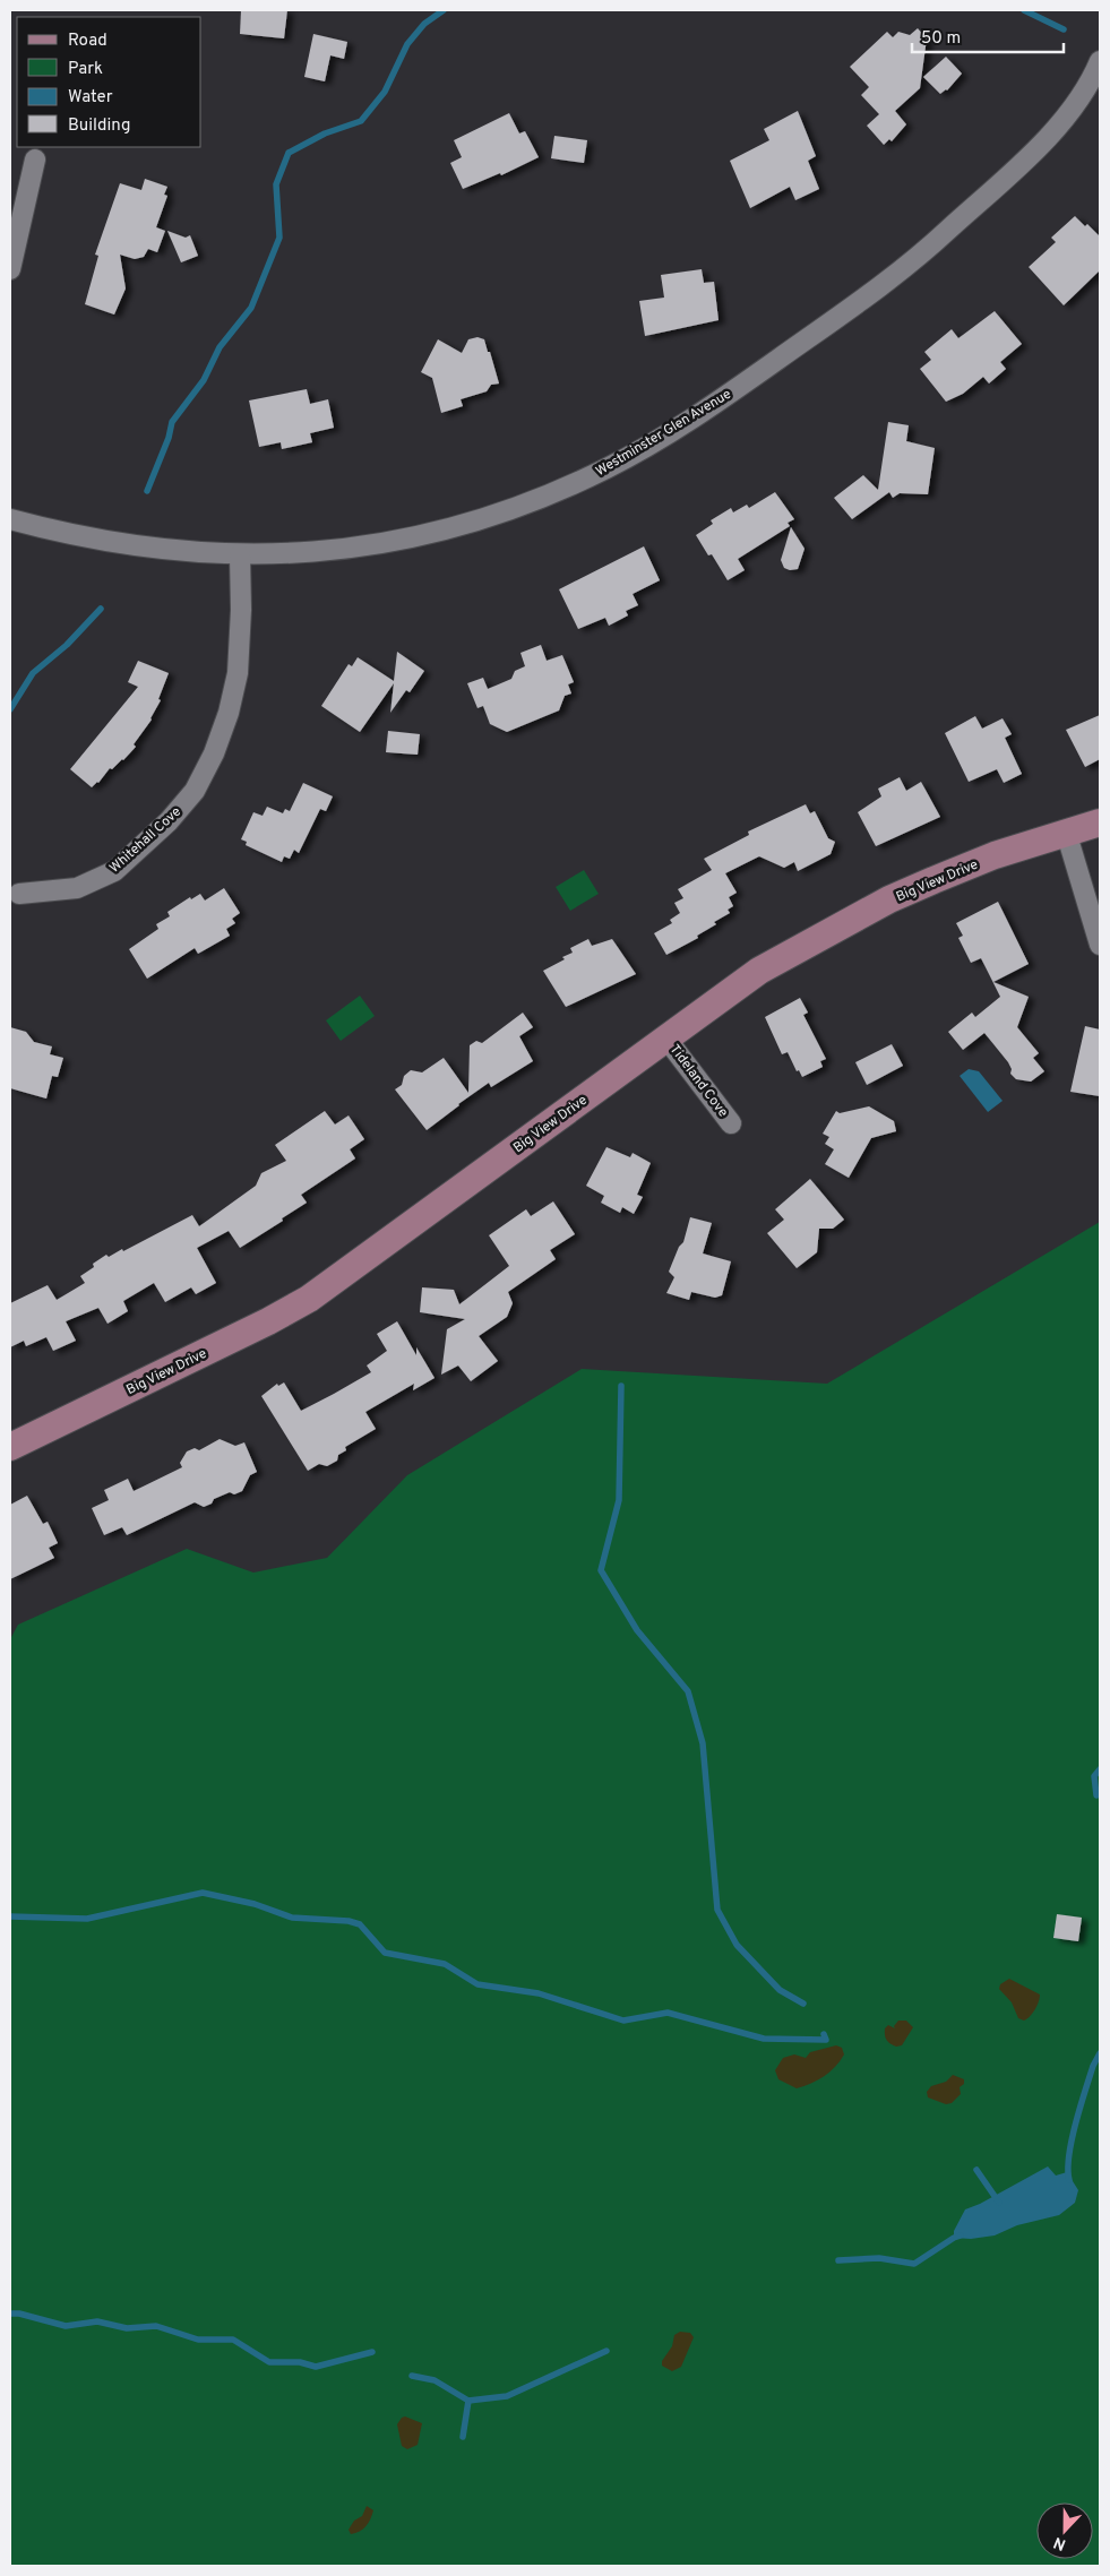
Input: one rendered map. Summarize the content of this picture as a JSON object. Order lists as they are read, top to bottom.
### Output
{
  "streets": {
    "street": [
      "Westminster Glen Avenue",
      "Whitehall Cove",
      "Big View Drive",
      "Tideland Cove"
    ]
  },
  "crossings": [
    ["Westminster Glen Avenue", "Whitehall Cove"],
    ["Big View Drive", "Tideland Cove"]
  ],
  "legend": [
    "Road",
    "Park",
    "Water",
    "Building"
  ],
  "scale_bar": "50 m",
  "north": "bottom"
}
